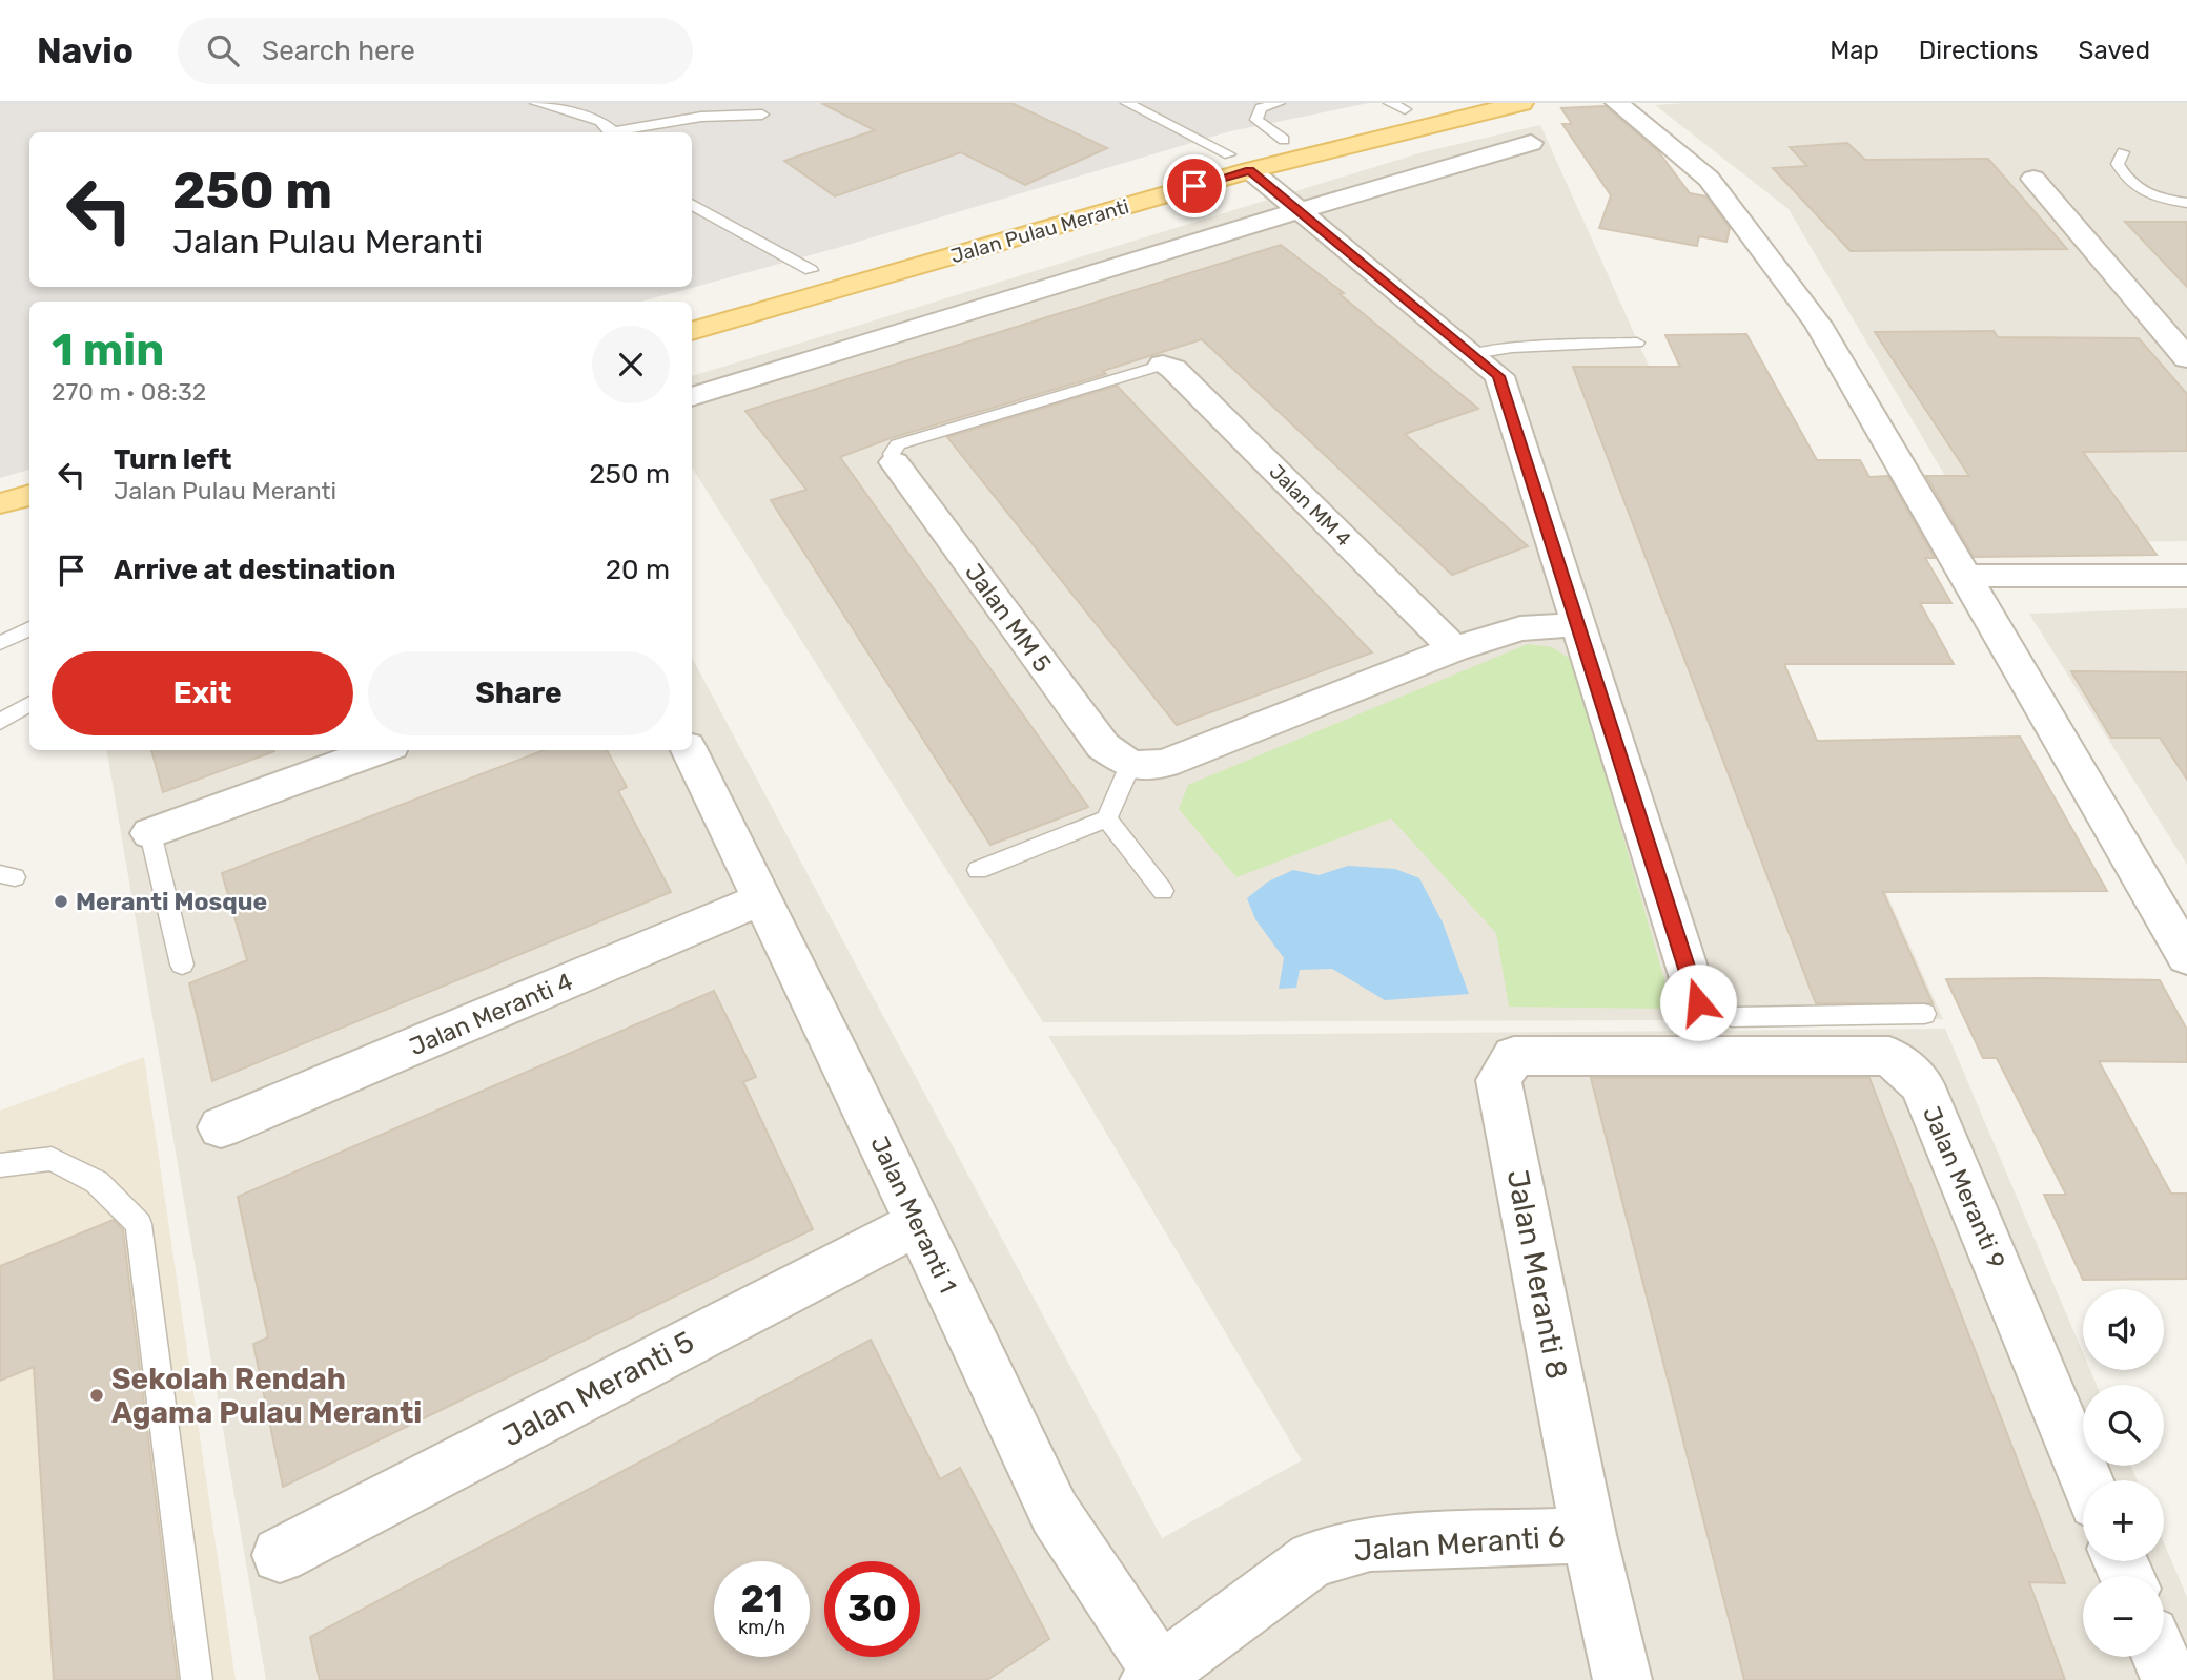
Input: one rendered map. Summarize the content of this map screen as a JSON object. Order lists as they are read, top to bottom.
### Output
{
  "streets": {
    "main road": ["Jalan Pulau Meranti"],
    "street": [
      "Jalan MM 4",
      "Jalan MM 5",
      "Jalan Meranti 4",
      "Jalan Meranti 9",
      "Jalan Meranti 1",
      "Jalan Meranti 8",
      "Jalan Meranti 5",
      "Jalan Meranti 6"
    ]
  },
  "crossings": [
    ["Jalan Meranti 4", "Jalan Meranti 1"],
    ["Jalan Meranti 9", "Jalan Meranti 8"],
    ["Jalan Meranti 1", "Jalan Meranti 5"],
    ["Jalan Meranti 1", "Jalan Meranti 6"],
    ["Jalan Meranti 8", "Jalan Meranti 6"]
  ],
  "places": ["Meranti Mosque", "Sekolah Rendah Agama Pulau Meranti"],
  "page": {
    "header": "Navio",
    "search": "Search here",
    "nav": ["Map", "Directions", "Saved"],
    "turn": ["250 m", "Jalan Pulau Meranti"],
    "heading": ["1 min", "270 m · 08:32"],
    "list": [
      {
        "name": "Turn left",
        "note": "Jalan Pulau Meranti",
        "value": "250 m"
      },
      {
        "name": "Arrive at destination",
        "value": "20 m"
      }
    ],
    "buttons": ["Exit", "Share"],
    "map_buttons": ["+", "−"],
    "speed": "21 km/h",
    "limit": "30"
  }
}
